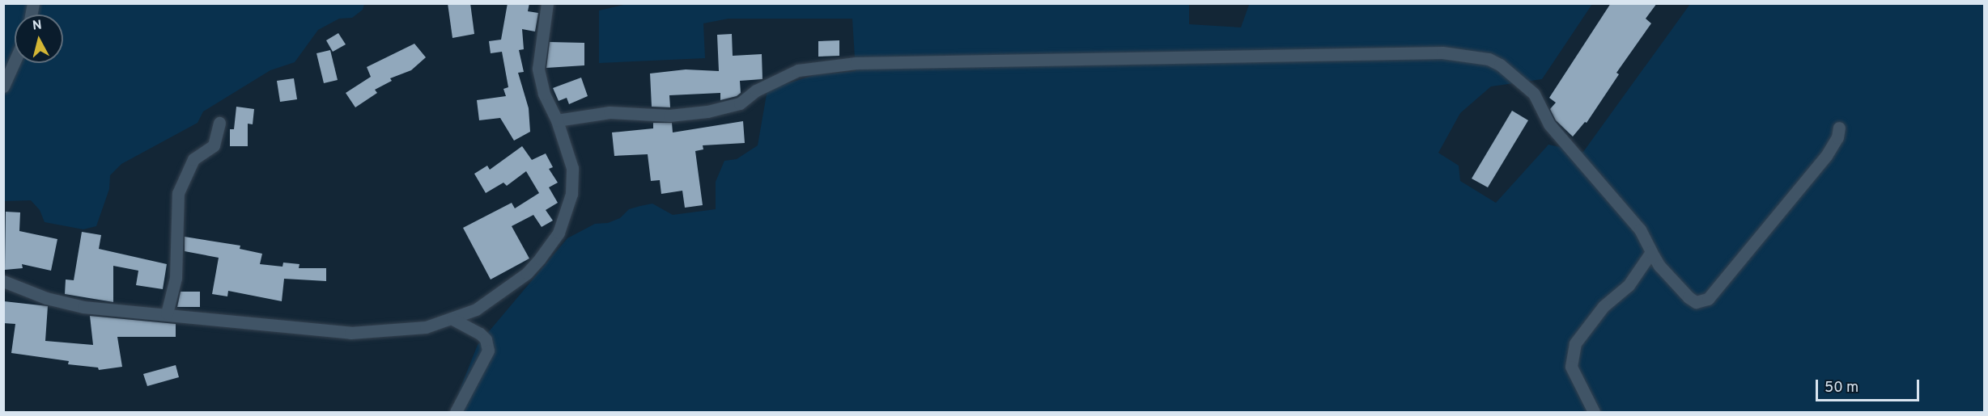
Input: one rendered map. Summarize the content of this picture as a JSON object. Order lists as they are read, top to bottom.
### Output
{
  "scale_bar": "50 m",
  "north": "top"
}
